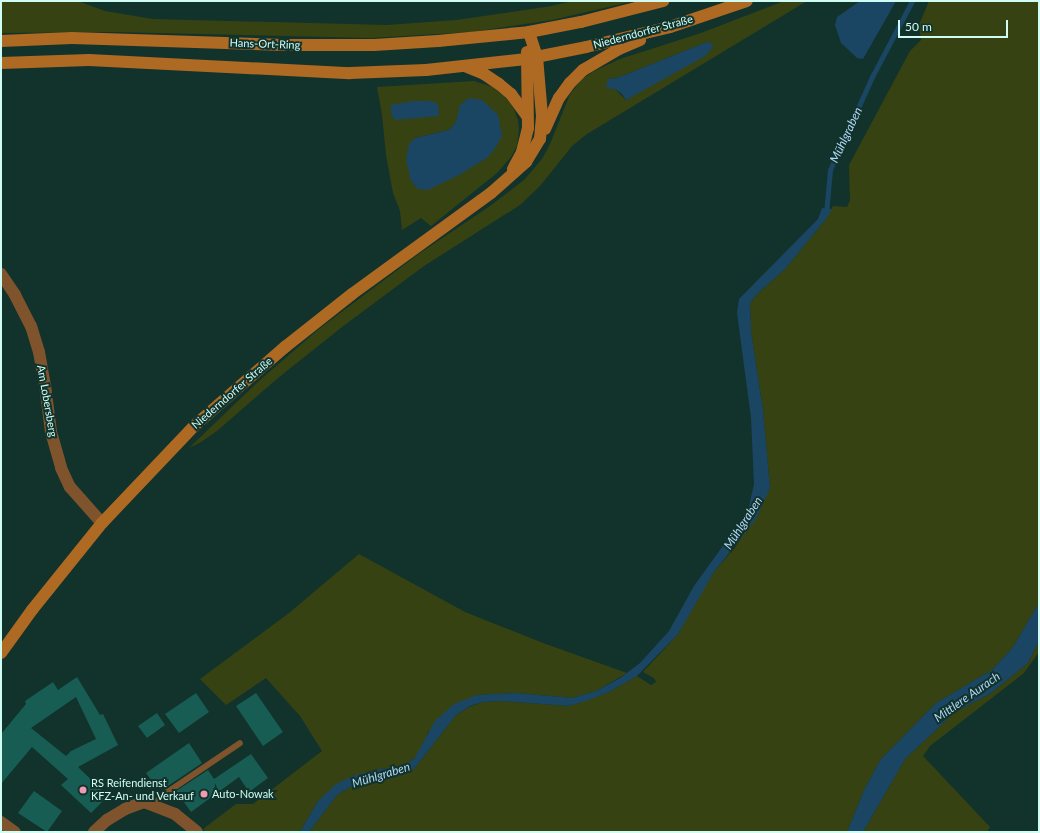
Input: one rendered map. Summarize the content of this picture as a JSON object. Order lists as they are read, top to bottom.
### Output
{
  "streets": {
    "main road": ["Niederndorfer Straße", "Hans-Ort-Ring"],
    "street": ["Am Lobersberg"]
  },
  "crossings": [
    ["Niederndorfer Straße", "Hans-Ort-Ring"],
    ["Niederndorfer Straße", "Am Lobersberg"]
  ],
  "water": ["Mühlgraben", "Mittlere Aurach"],
  "places": ["RS Reifendienst KFZ-An- und Verkauf", "Auto-Nowak"],
  "scale_bar": "50 m"
}
